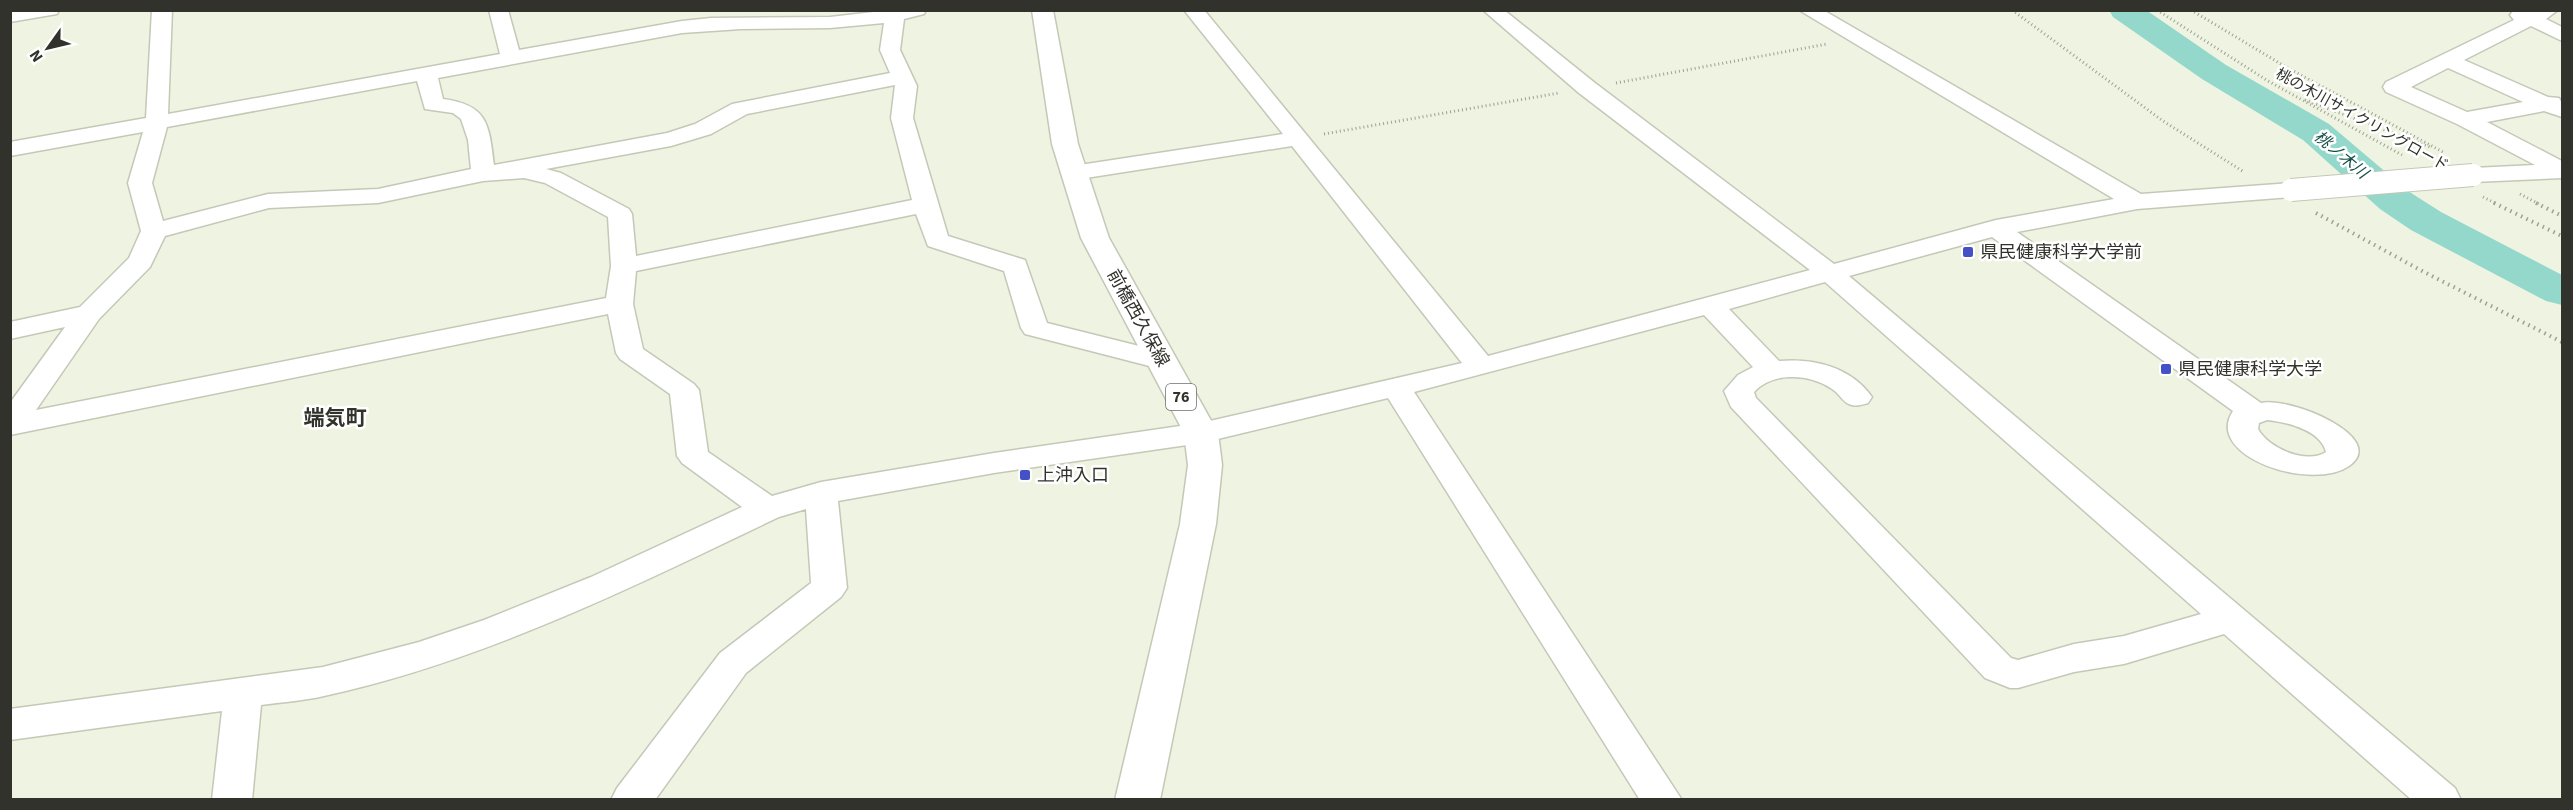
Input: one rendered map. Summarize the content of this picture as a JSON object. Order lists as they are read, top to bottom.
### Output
{
  "streets": {
    "main road": ["前橋西久保線", "76"],
    "path": ["桃の木川サイクリングロード"]
  },
  "districts": ["端気町"],
  "water": ["桃ノ木川"],
  "places": {
    "transit": ["県民健康科学大学前", "県民健康科学大学", "上沖入口"]
  },
  "north": "bottom left"
}
